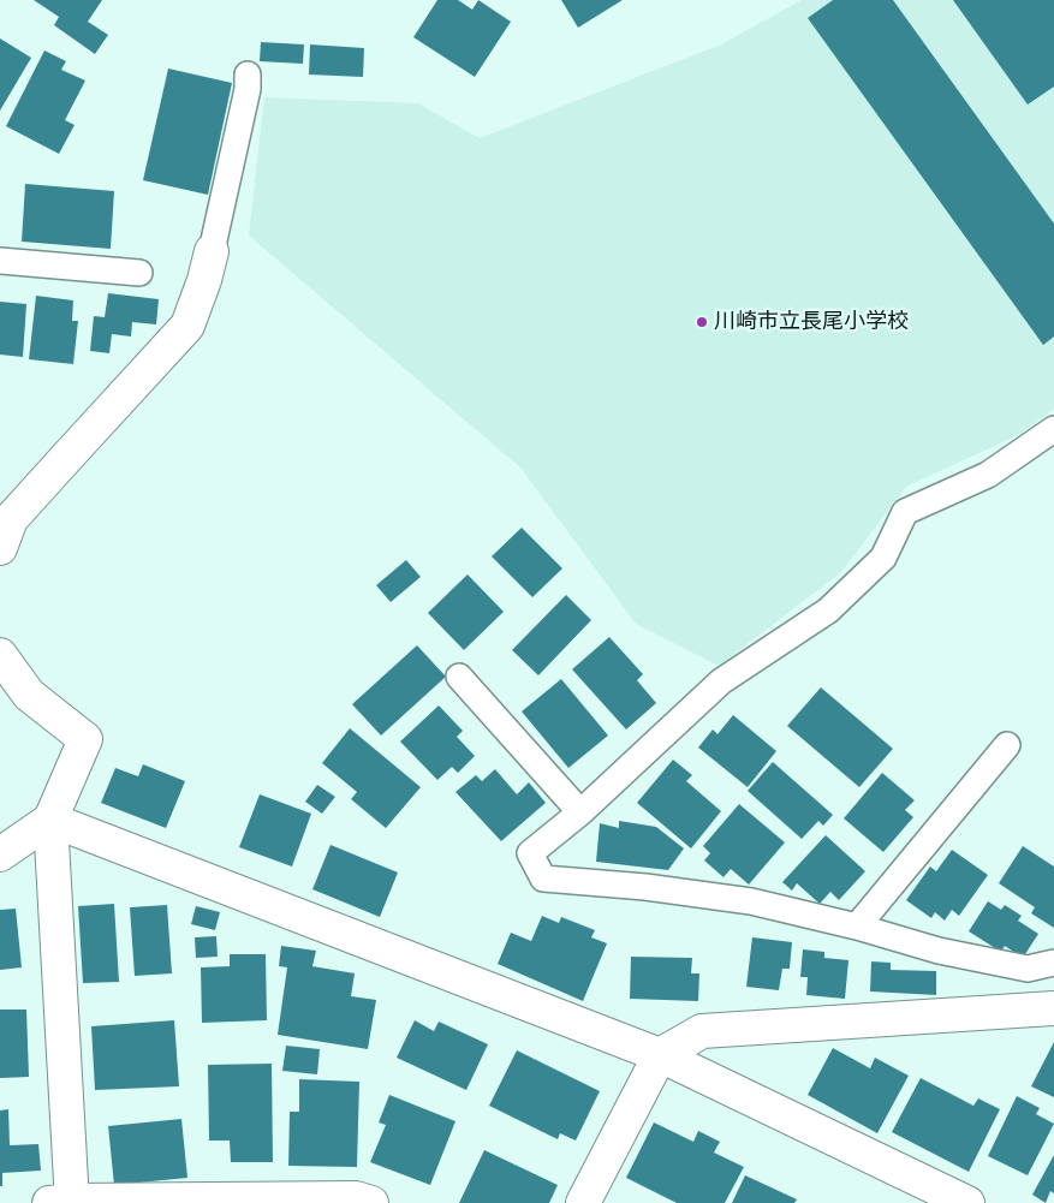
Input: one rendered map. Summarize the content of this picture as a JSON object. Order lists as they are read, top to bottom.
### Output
{
  "places": ["川崎市立長尾小学校"]
}
